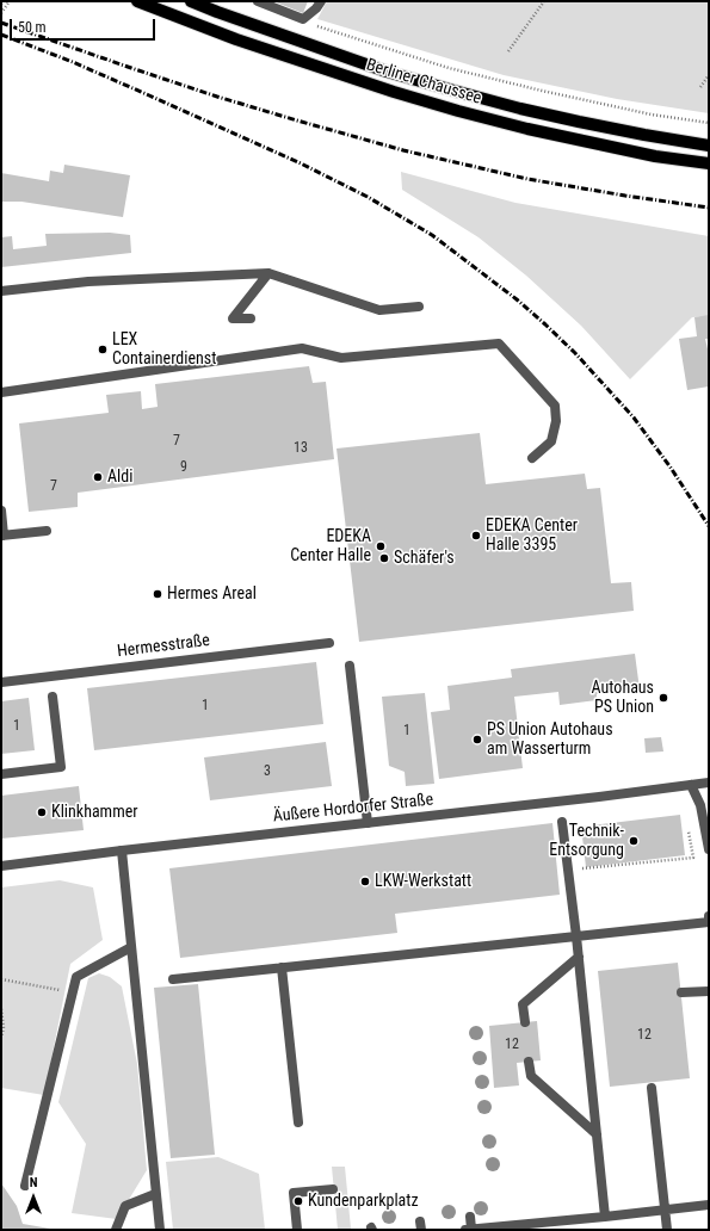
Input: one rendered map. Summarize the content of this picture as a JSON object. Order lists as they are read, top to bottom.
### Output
{
  "streets": {
    "main road": ["Berliner Chaussee"],
    "street": ["Hermesstraße", "Äußere Hordorfer Straße"]
  },
  "places": [
    "LEX Containerdienst",
    "Aldi",
    "EDEKA Center Halle 3395",
    "EDEKA Center Halle",
    "Schäfer's",
    "Hermes Areal",
    "Autohaus PS Union",
    "PS Union Autohaus am Wasserturm",
    "Klinkhammer",
    "Technik- Entsorgung",
    "LKW-Werkstatt",
    "Kundenparkplatz"
  ],
  "house_numbers": [
    "7",
    "13",
    "9",
    "7",
    "1",
    "1",
    "1",
    "3",
    "12",
    "12"
  ],
  "scale_bar": "50 m",
  "north": "top"
}
